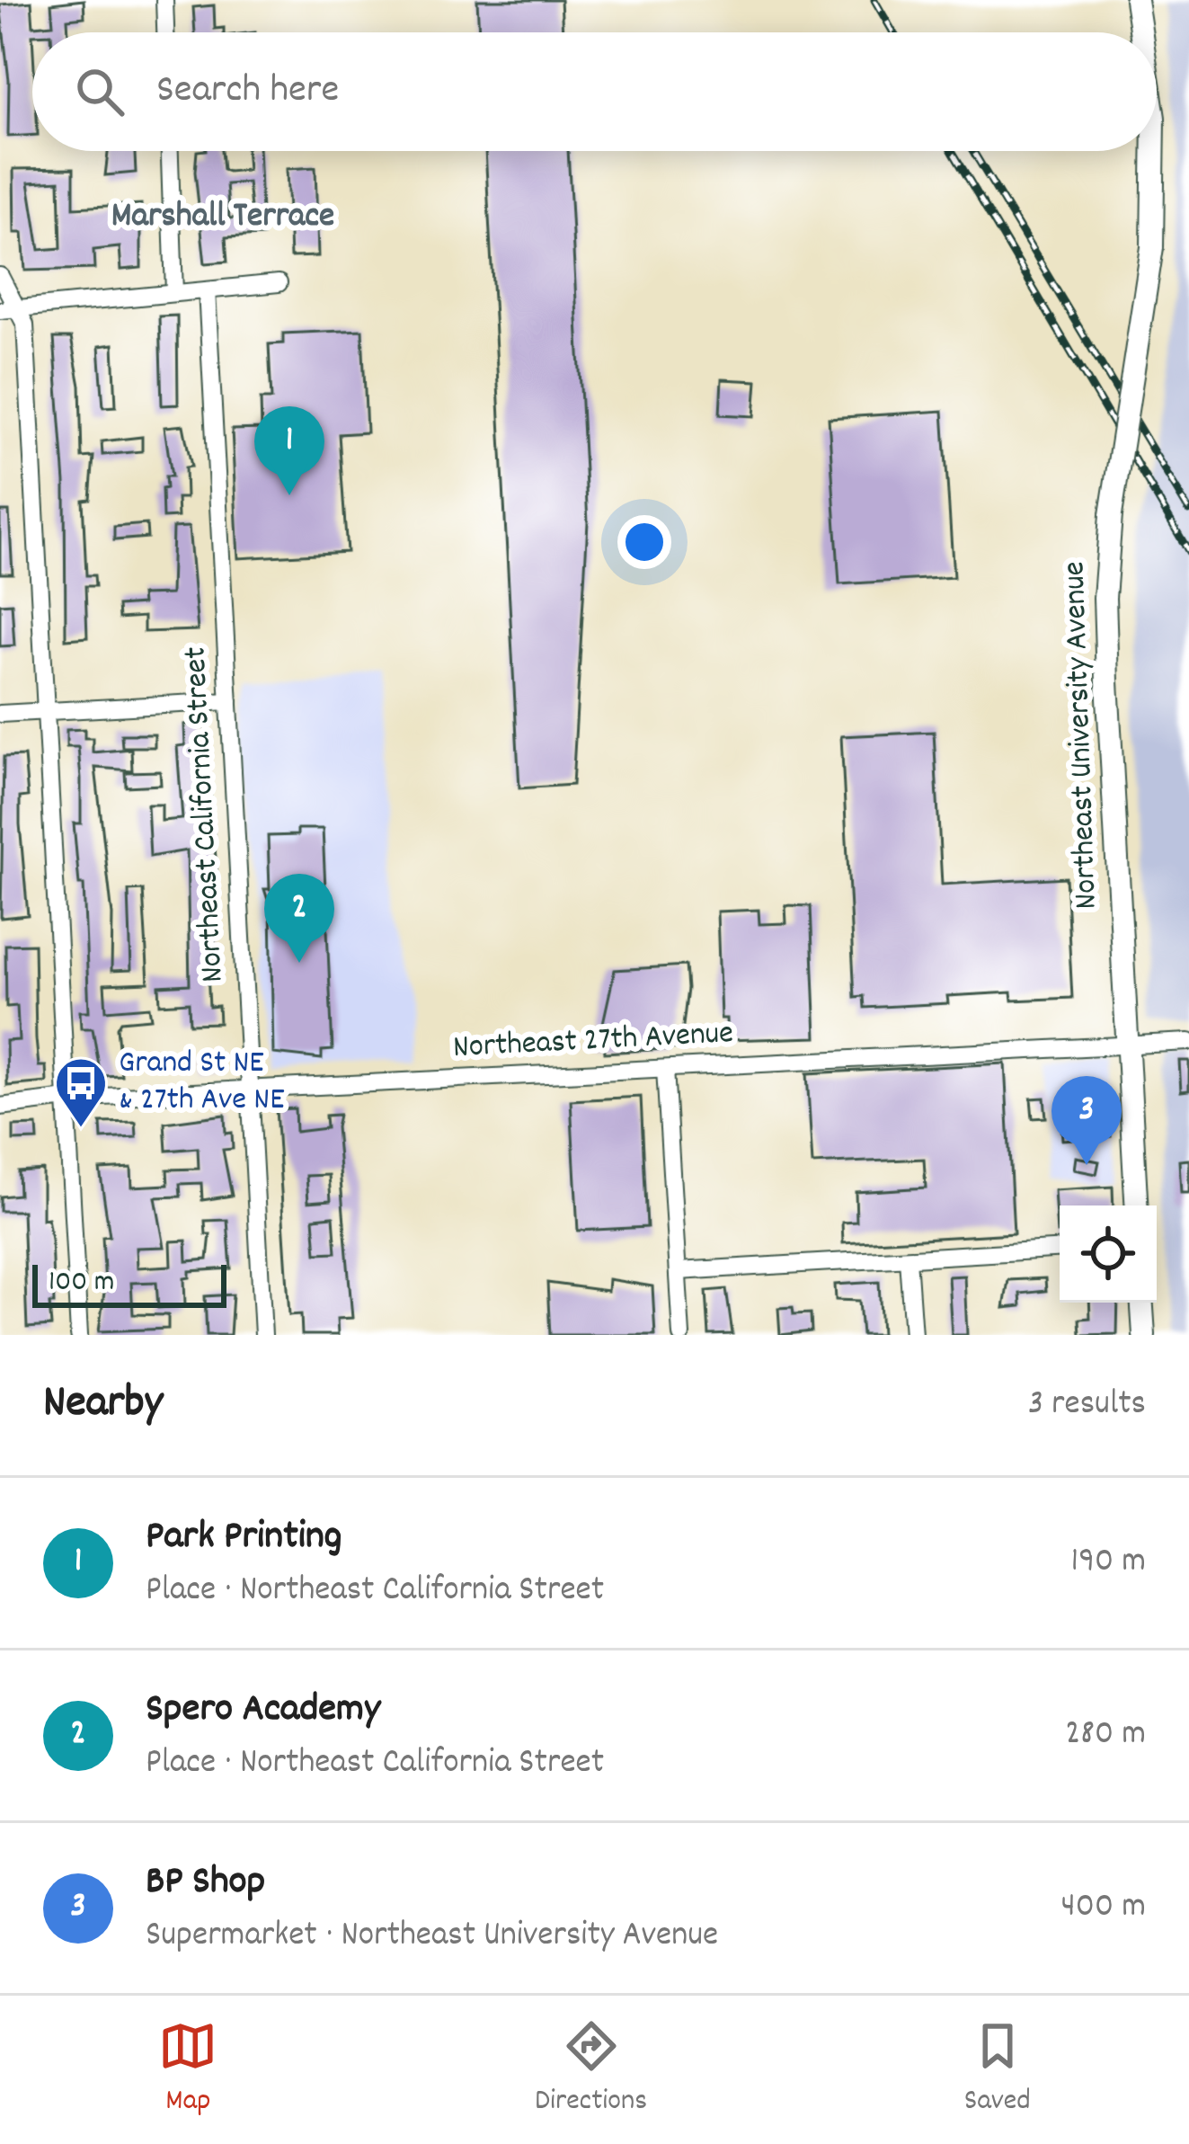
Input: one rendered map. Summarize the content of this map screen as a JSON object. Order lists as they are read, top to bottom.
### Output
{
  "streets": {
    "main road": ["Northeast University Avenue"],
    "street": ["Northeast California Street", "Northeast 27th Avenue"]
  },
  "crossings": [
    ["Northeast University Avenue", "Northeast 27th Avenue"],
    ["Northeast California Street", "Northeast 27th Avenue"]
  ],
  "districts": ["Marshall Terrace"],
  "places": {
    "bus stop": ["Grand St NE & 27th Ave NE"]
  },
  "scale_bar": "100 m",
  "page": {
    "search": "Search here",
    "pins": ["1", "2", "3"],
    "scale": "100 m",
    "heading": ["Nearby", "3 results"],
    "list": [
      {
        "mark": "1",
        "name": "Park Printing",
        "note": "Place · Northeast California Street",
        "value": "190 m"
      },
      {
        "mark": "2",
        "name": "Spero Academy",
        "note": "Place · Northeast California Street",
        "value": "280 m"
      },
      {
        "mark": "3",
        "name": "BP Shop",
        "note": "Supermarket · Northeast University Avenue",
        "value": "400 m"
      }
    ],
    "nav": ["Map", "Directions", "Saved"]
  }
}
